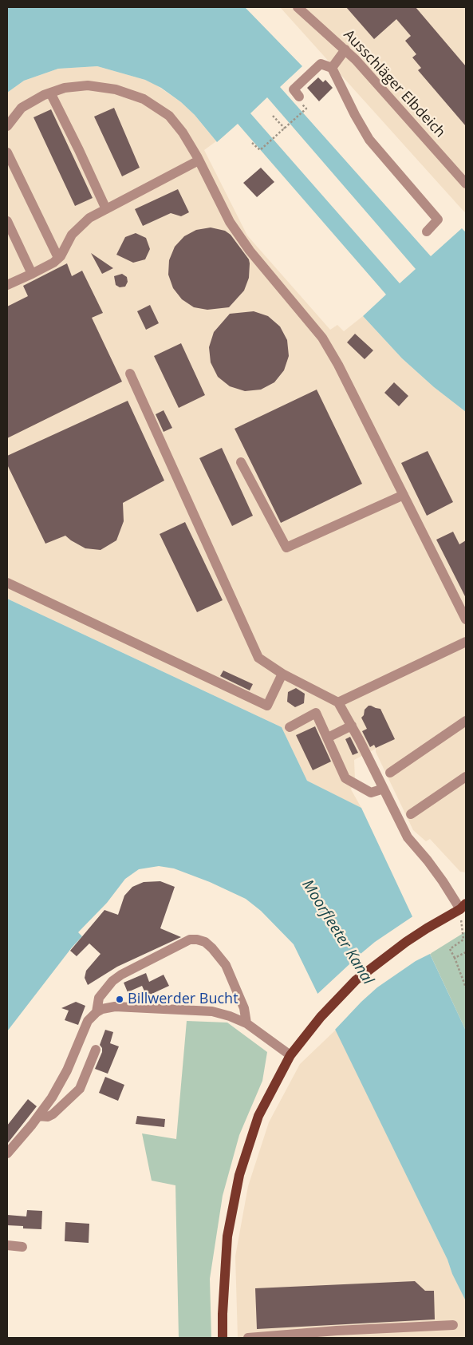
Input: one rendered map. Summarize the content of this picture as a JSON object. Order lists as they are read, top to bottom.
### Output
{
  "streets": {
    "street": ["Ausschläger Elbdeich"]
  },
  "water": ["Moorfleeter Kanal"],
  "places": ["Billwerder Bucht"]
}
